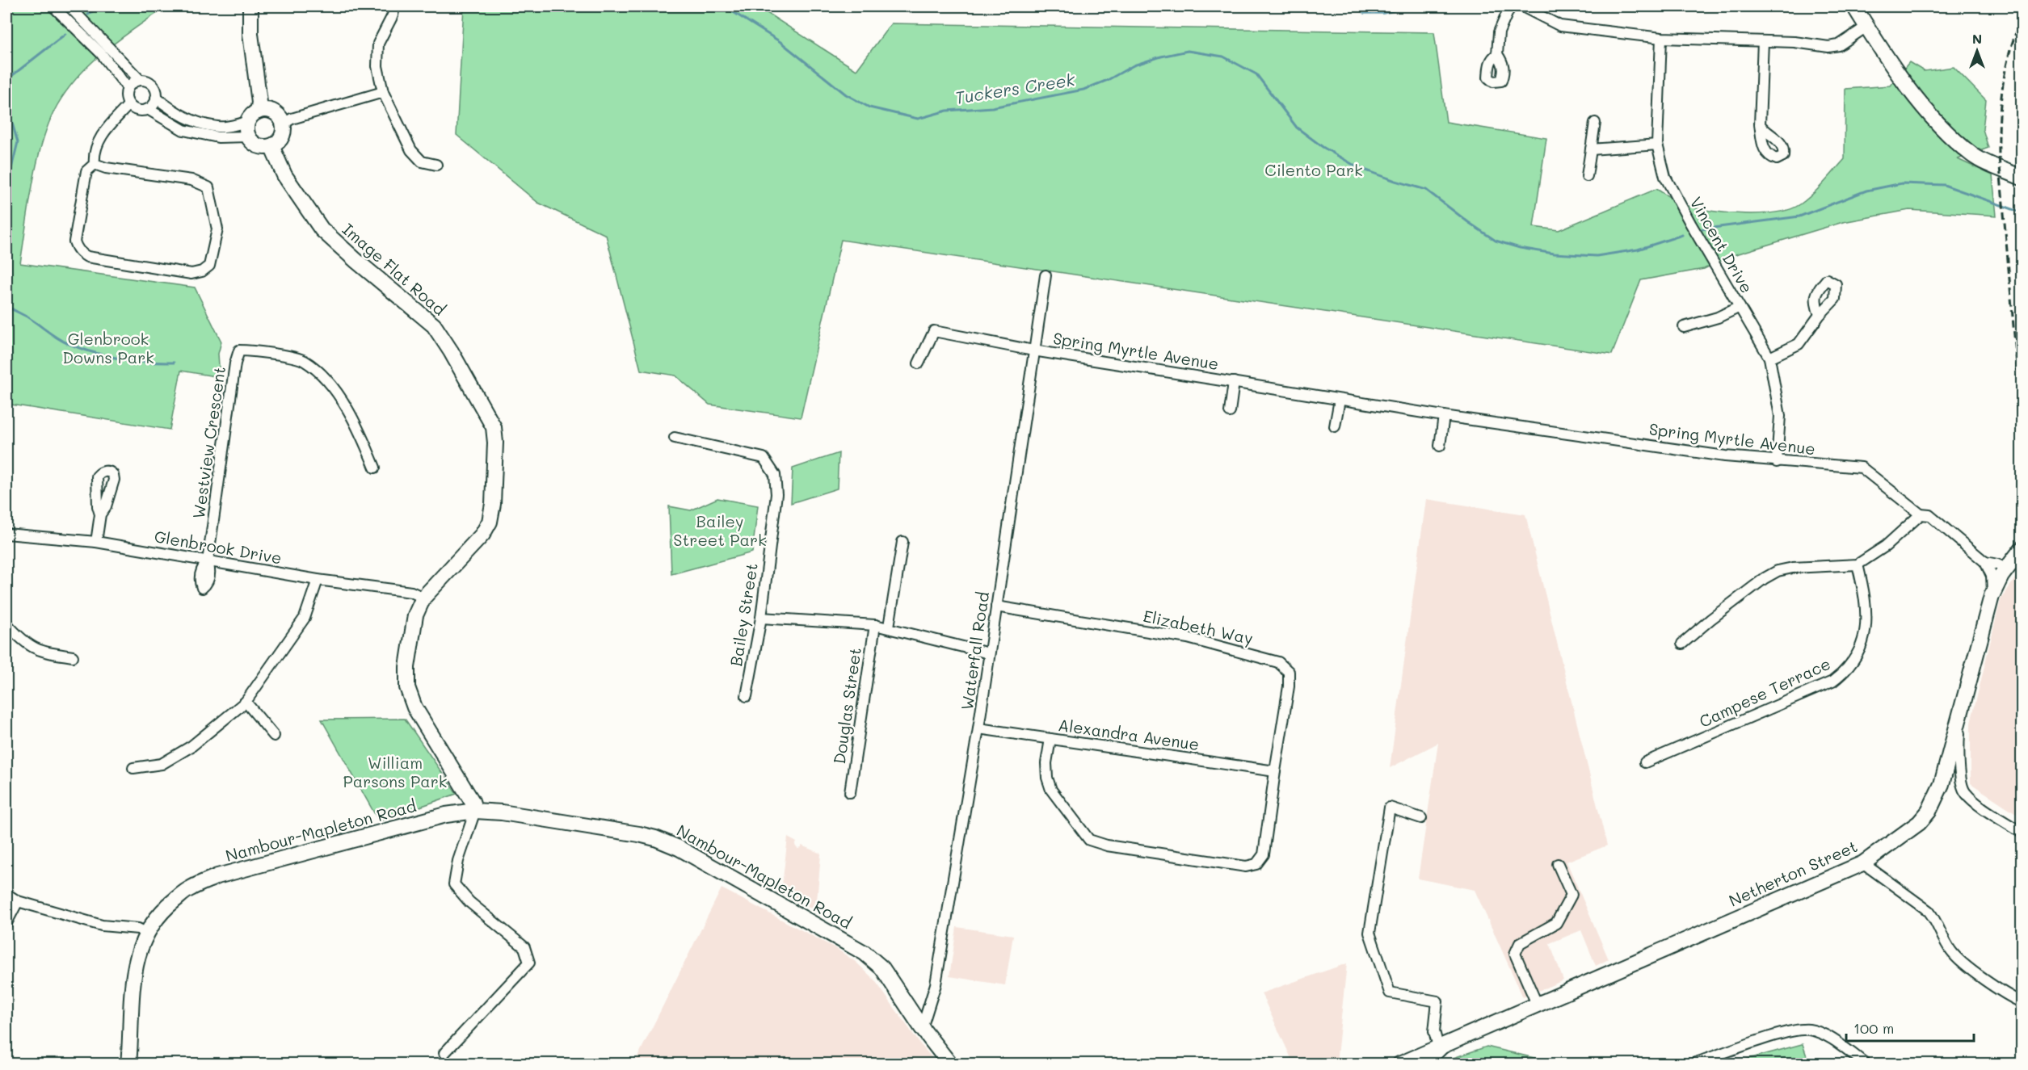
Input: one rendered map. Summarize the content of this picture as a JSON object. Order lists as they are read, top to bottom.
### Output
{
  "streets": {
    "main road": ["Image Flat Road", "Nambour-Mapleton Road", "Netherton Street"],
    "street": [
      "Vincent Drive",
      "Spring Myrtle Avenue",
      "Westview Crescent",
      "Glenbrook Drive",
      "Bailey Street",
      "Elizabeth Way",
      "Waterfall Road",
      "Campese Terrace",
      "Douglas Street",
      "Alexandra Avenue"
    ]
  },
  "crossings": [
    ["Vincent Drive", "Spring Myrtle Avenue"],
    ["Image Flat Road", "Glenbrook Drive"],
    ["Image Flat Road", "Nambour-Mapleton Road"],
    ["Spring Myrtle Avenue", "Waterfall Road"],
    ["Spring Myrtle Avenue", "Netherton Street"],
    ["Westview Crescent", "Glenbrook Drive"],
    ["Elizabeth Way", "Waterfall Road"],
    ["Elizabeth Way", "Alexandra Avenue"],
    ["Waterfall Road", "Alexandra Avenue"],
    ["Waterfall Road", "Nambour-Mapleton Road"]
  ],
  "water": ["Tuckers Creek"],
  "parks": [
    "Cilento Park",
    "Glenbrook Downs Park",
    "Bailey Street Park",
    "William Parsons Park"
  ],
  "scale_bar": "100 m",
  "north": "top"
}
